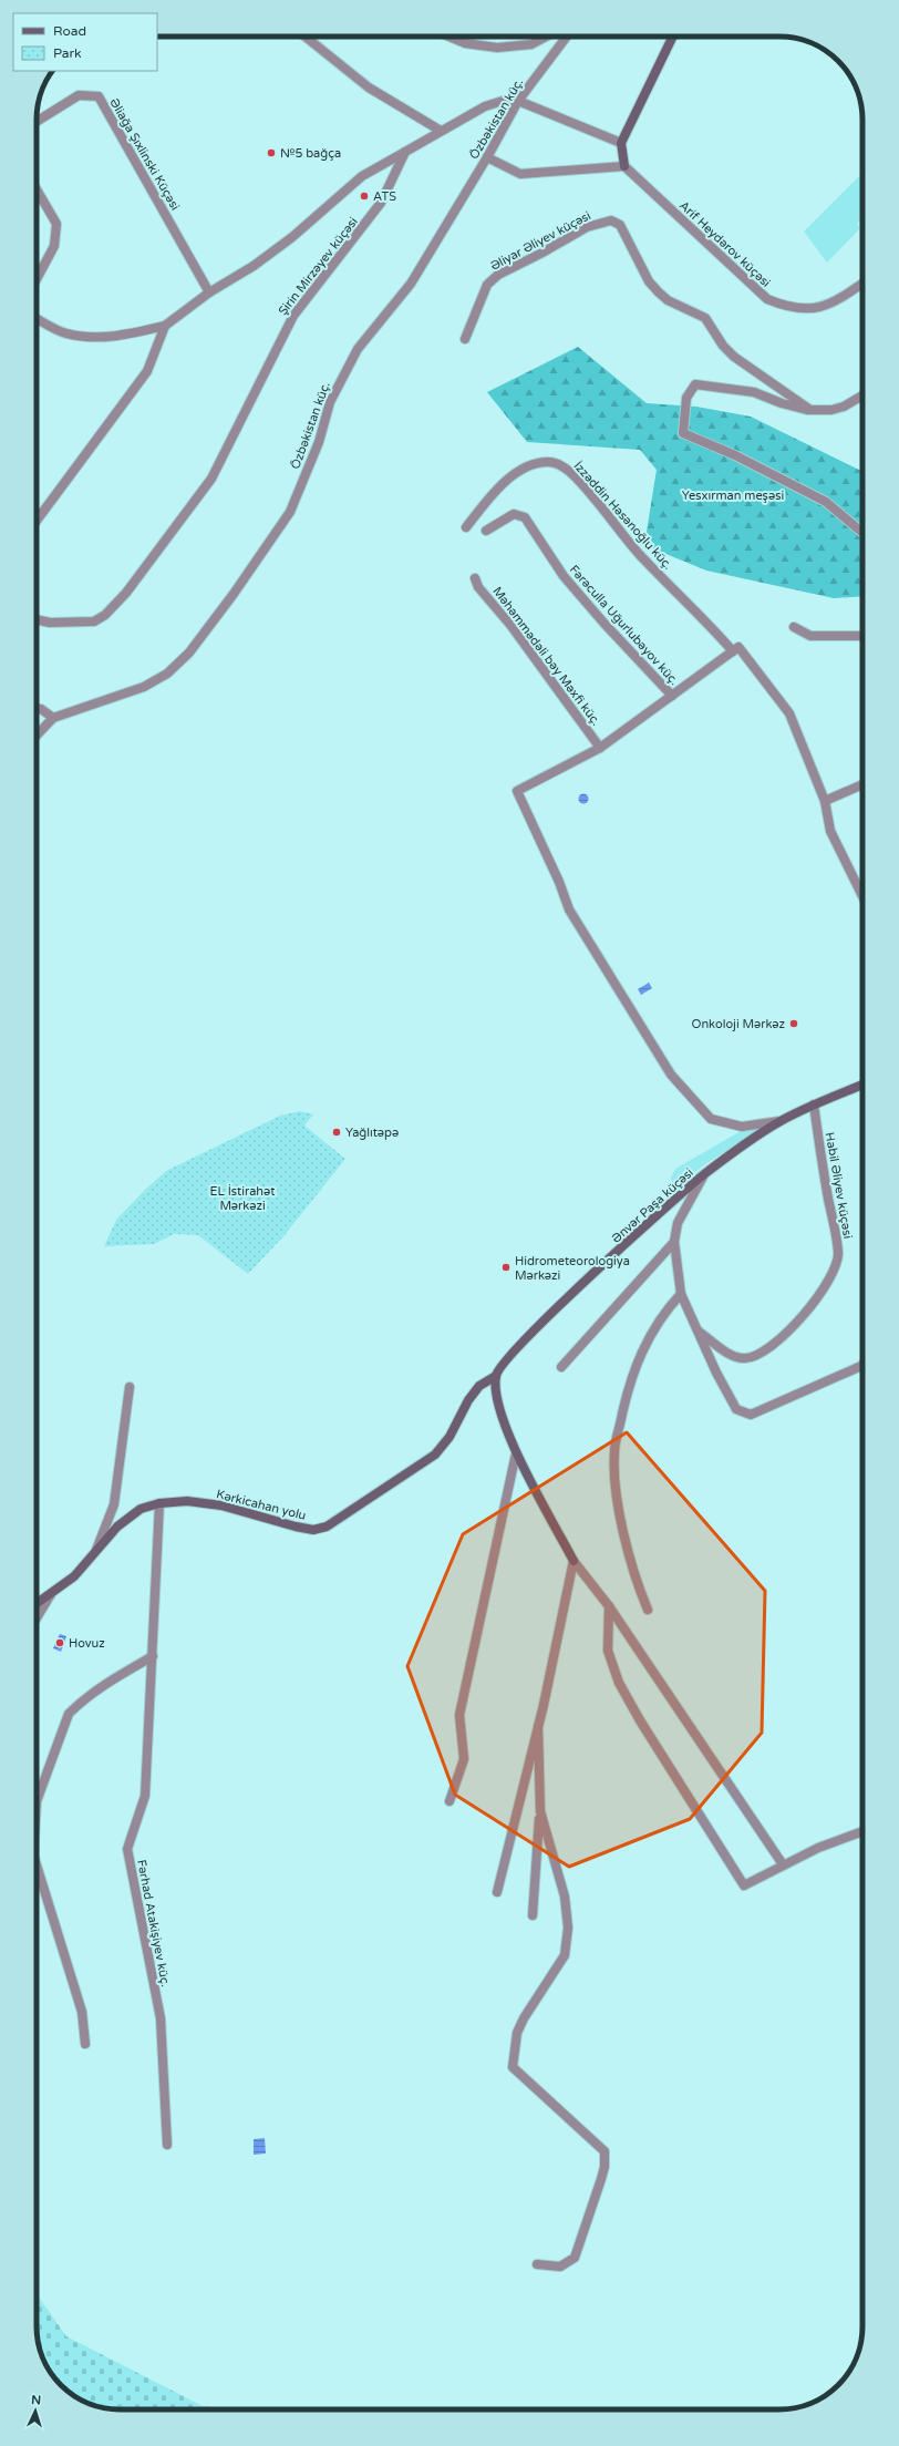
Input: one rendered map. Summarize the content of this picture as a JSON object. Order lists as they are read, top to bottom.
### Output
{
  "streets": {
    "street": [
      "Özbəkistan küç.",
      "Əliağa Şıxlinski Küçəsi",
      "Əliyar Əliyev küçəsi",
      "Arif Heydərov küçəsi",
      "Şirin Mirzəyev küçəsi",
      "İzzəddin Həsənoğlu küç.",
      "Fərəculla Uğurlubəyov küç.",
      "Məhəmmədəli bəy Məxfi küç.",
      "Habil Əliyev küçəsi",
      "Ənvər Paşa küçəsi",
      "Kərkicahan yolu",
      "Fərhad Atakişiyev küç."
    ]
  },
  "crossings": [
    ["Habil Əliyev küçəsi", "Ənvər Paşa küçəsi"],
    ["Ənvər Paşa küçəsi", "Kərkicahan yolu"],
    ["Kərkicahan yolu", "Fərhad Atakişiyev küç."]
  ],
  "parks": ["Yesxırman meşəsi", "EL İstirahət Mərkəzi"],
  "places": [
    "№5 bağça",
    "ATS",
    "Onkoloji Mərkəz",
    "Yağlıtəpə",
    "Hidrometeorologiya Mərkəzi",
    "Hovuz"
  ],
  "legend": ["Road", "Park"],
  "north": "top"
}
